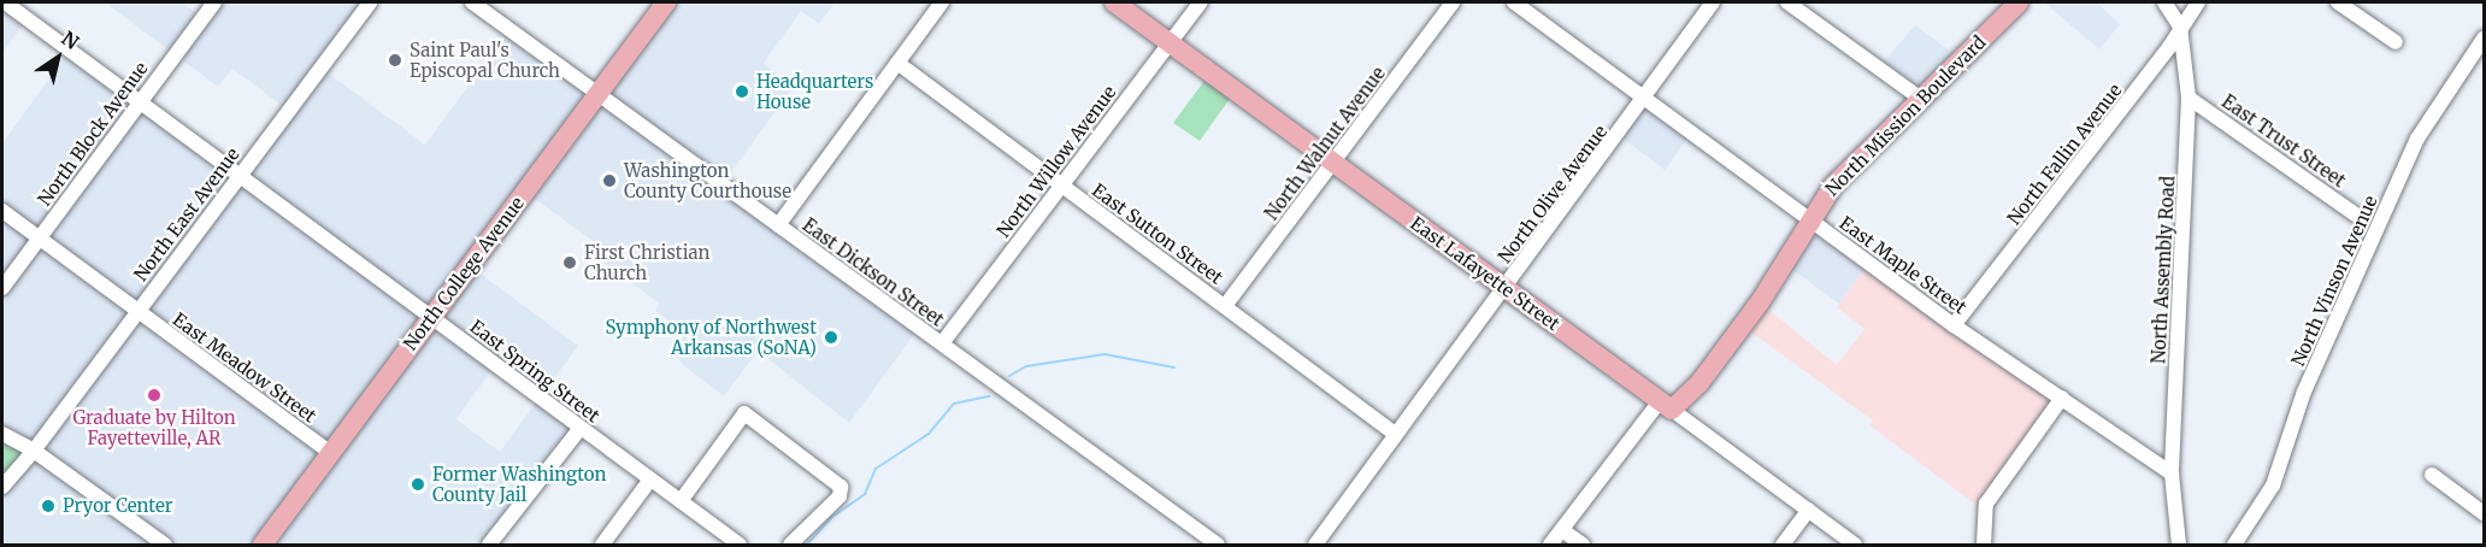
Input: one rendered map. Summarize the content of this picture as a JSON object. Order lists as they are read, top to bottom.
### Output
{
  "streets": {
    "main road": ["North Mission Boulevard", "North College Avenue", "East Lafayette Street"],
    "street": [
      "North Block Avenue",
      "East Trust Street",
      "North Walnut Avenue",
      "North Fallin Avenue",
      "North Willow Avenue",
      "North Olive Avenue",
      "North East Avenue",
      "East Sutton Street",
      "East Maple Street",
      "North Assembly Road",
      "East Dickson Street",
      "North Vinson Avenue",
      "East Meadow Street",
      "East Spring Street"
    ]
  },
  "crossings": [
    ["North Mission Boulevard", "East Maple Street"],
    ["North Mission Boulevard", "East Lafayette Street"],
    ["North Block Avenue", "East Meadow Street"],
    ["North Block Avenue", "East Spring Street"],
    ["East Trust Street", "North Assembly Road"],
    ["North Walnut Avenue", "East Sutton Street"],
    ["North Walnut Avenue", "East Lafayette Street"],
    ["North Fallin Avenue", "East Maple Street"],
    ["North Fallin Avenue", "North Assembly Road"],
    ["North Willow Avenue", "East Sutton Street"],
    ["North Willow Avenue", "East Dickson Street"],
    ["North Willow Avenue", "East Lafayette Street"],
    ["North Olive Avenue", "East Sutton Street"],
    ["North Olive Avenue", "East Maple Street"],
    ["North Olive Avenue", "East Lafayette Street"],
    ["North East Avenue", "East Meadow Street"],
    ["North East Avenue", "East Spring Street"],
    ["East Maple Street", "North Assembly Road"],
    ["East Dickson Street", "North College Avenue"],
    ["North College Avenue", "East Meadow Street"],
    ["North College Avenue", "East Spring Street"]
  ],
  "places": [
    "Saint Paul's Episcopal Church",
    "Headquarters House",
    "Washington County Courthouse",
    "First Christian Church",
    "Symphony of Northwest Arkansas (SoNA)",
    "Graduate by Hilton Fayetteville, AR",
    "Former Washington County Jail",
    "Pryor Center"
  ],
  "north": "top right"
}
